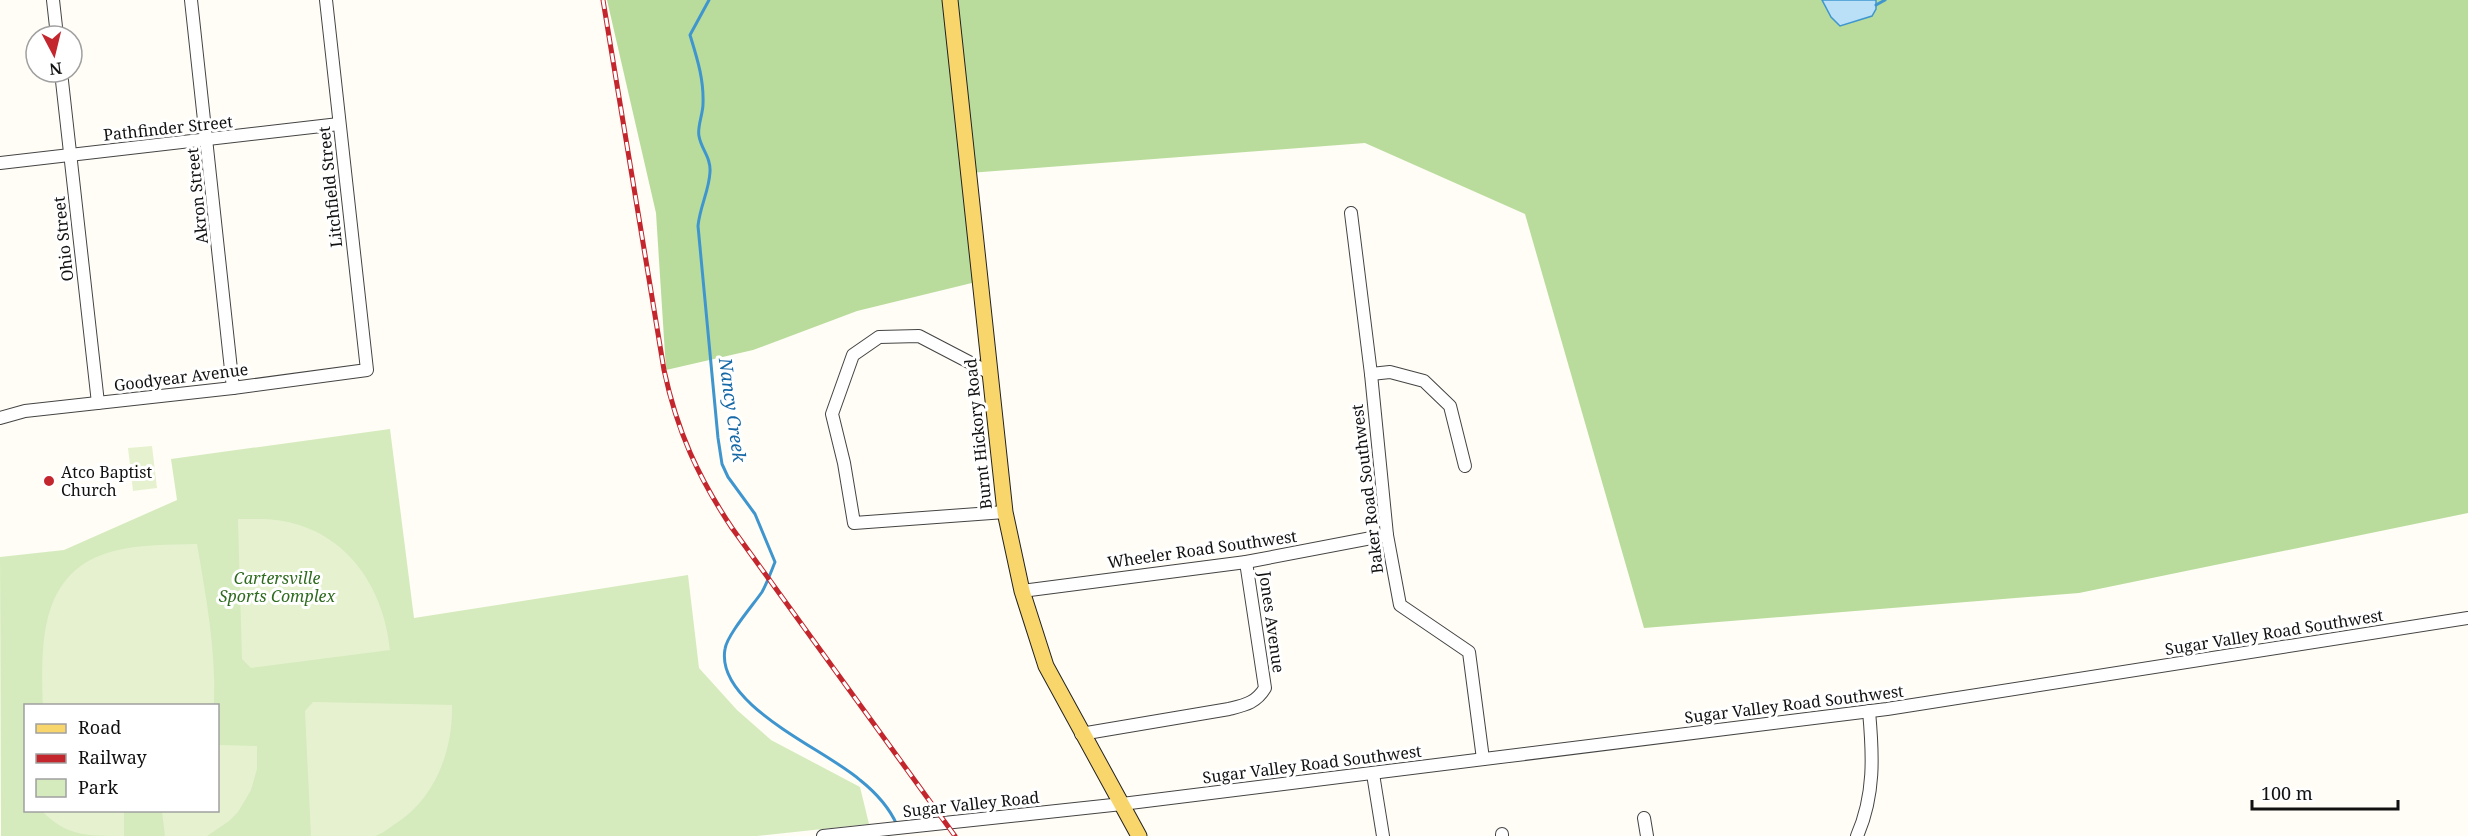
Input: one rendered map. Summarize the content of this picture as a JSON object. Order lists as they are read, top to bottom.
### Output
{
  "streets": {
    "main road": ["Burnt Hickory Road"],
    "street": [
      "Pathfinder Street",
      "Litchfield Street",
      "Akron Street",
      "Ohio Street",
      "Goodyear Avenue",
      "Baker Road Southwest",
      "Wheeler Road Southwest",
      "Jones Avenue",
      "Sugar Valley Road Southwest",
      "Sugar Valley Road"
    ]
  },
  "crossings": [
    ["Pathfinder Street", "Litchfield Street"],
    ["Pathfinder Street", "Akron Street"],
    ["Pathfinder Street", "Ohio Street"],
    ["Litchfield Street", "Goodyear Avenue"],
    ["Akron Street", "Goodyear Avenue"],
    ["Ohio Street", "Goodyear Avenue"],
    ["Burnt Hickory Road", "Wheeler Road Southwest"],
    ["Burnt Hickory Road", "Jones Avenue"],
    ["Burnt Hickory Road", "Sugar Valley Road Southwest"],
    ["Burnt Hickory Road", "Sugar Valley Road"],
    ["Baker Road Southwest", "Wheeler Road Southwest"],
    ["Baker Road Southwest", "Sugar Valley Road Southwest"],
    ["Wheeler Road Southwest", "Jones Avenue"],
    ["Sugar Valley Road Southwest", "Sugar Valley Road"]
  ],
  "water": ["Nancy Creek"],
  "parks": ["Cartersville Sports Complex"],
  "places": ["Atco Baptist Church"],
  "legend": ["Road", "Railway", "Park"],
  "scale_bar": "100 m",
  "north": "bottom"
}
